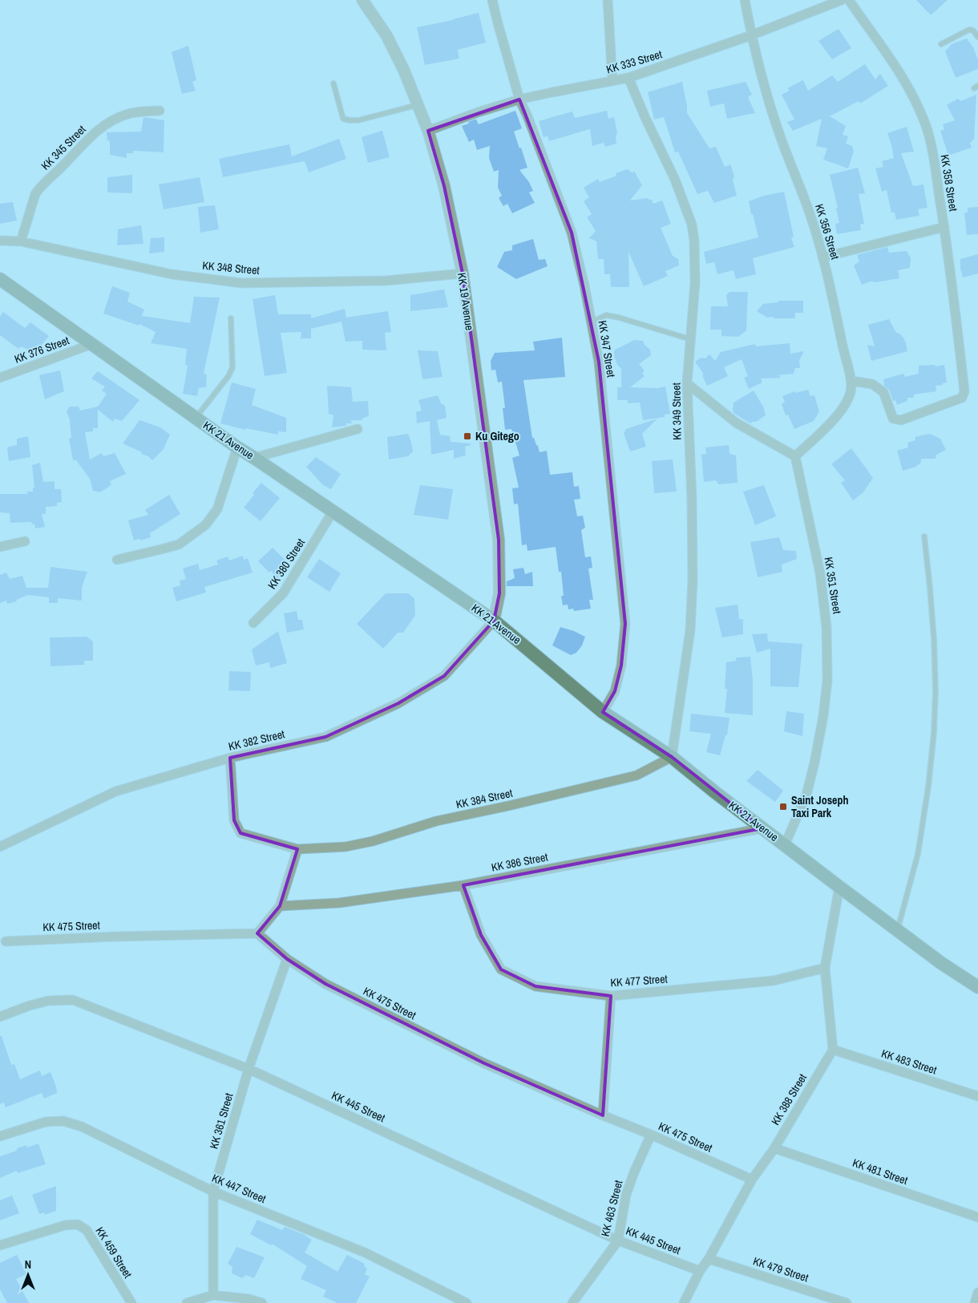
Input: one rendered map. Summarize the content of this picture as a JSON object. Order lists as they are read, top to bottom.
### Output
{
  "streets": {
    "main road": ["KK 21 Avenue"],
    "street": [
      "KK 333 Street",
      "KK 345 Street",
      "KK 358 Street",
      "KK 356 Street",
      "KK 348 Street",
      "KK 19 Avenue",
      "KK 347 Street",
      "KK 376 Street",
      "KK 349 Street",
      "KK 380 Street",
      "KK 351 Street",
      "KK 382 Street",
      "KK 384 Street",
      "KK 386 Street",
      "KK 475 Street",
      "KK 477 Street",
      "KK 483 Street",
      "KK 388 Street",
      "KK 445 Street",
      "KK 361 Street",
      "KK 481 Street",
      "KK 447 Street",
      "KK 463 Street",
      "KK 459 Street",
      "KK 479 Street"
    ]
  },
  "crossings": [
    ["KK 333 Street", "KK 356 Street"],
    ["KK 333 Street", "KK 19 Avenue"],
    ["KK 333 Street", "KK 347 Street"],
    ["KK 333 Street", "KK 349 Street"],
    ["KK 345 Street", "KK 348 Street"],
    ["KK 358 Street", "KK 356 Street"],
    ["KK 356 Street", "KK 351 Street"],
    ["KK 348 Street", "KK 19 Avenue"],
    ["KK 19 Avenue", "KK 21 Avenue"],
    ["KK 19 Avenue", "KK 382 Street"],
    ["KK 347 Street", "KK 21 Avenue"],
    ["KK 376 Street", "KK 21 Avenue"],
    ["KK 349 Street", "KK 21 Avenue"],
    ["KK 349 Street", "KK 384 Street"],
    ["KK 21 Avenue", "KK 380 Street"],
    ["KK 21 Avenue", "KK 351 Street"],
    ["KK 21 Avenue", "KK 382 Street"],
    ["KK 21 Avenue", "KK 384 Street"],
    ["KK 21 Avenue", "KK 386 Street"],
    ["KK 386 Street", "KK 477 Street"],
    ["KK 475 Street", "KK 388 Street"],
    ["KK 475 Street", "KK 361 Street"],
    ["KK 475 Street", "KK 463 Street"],
    ["KK 483 Street", "KK 388 Street"],
    ["KK 388 Street", "KK 445 Street"],
    ["KK 388 Street", "KK 481 Street"],
    ["KK 388 Street", "KK 479 Street"],
    ["KK 445 Street", "KK 361 Street"],
    ["KK 445 Street", "KK 463 Street"],
    ["KK 361 Street", "KK 447 Street"]
  ],
  "places": {
    "transit": ["Ku Gitego", "Saint Joseph Taxi Park"]
  },
  "north": "top"
}
